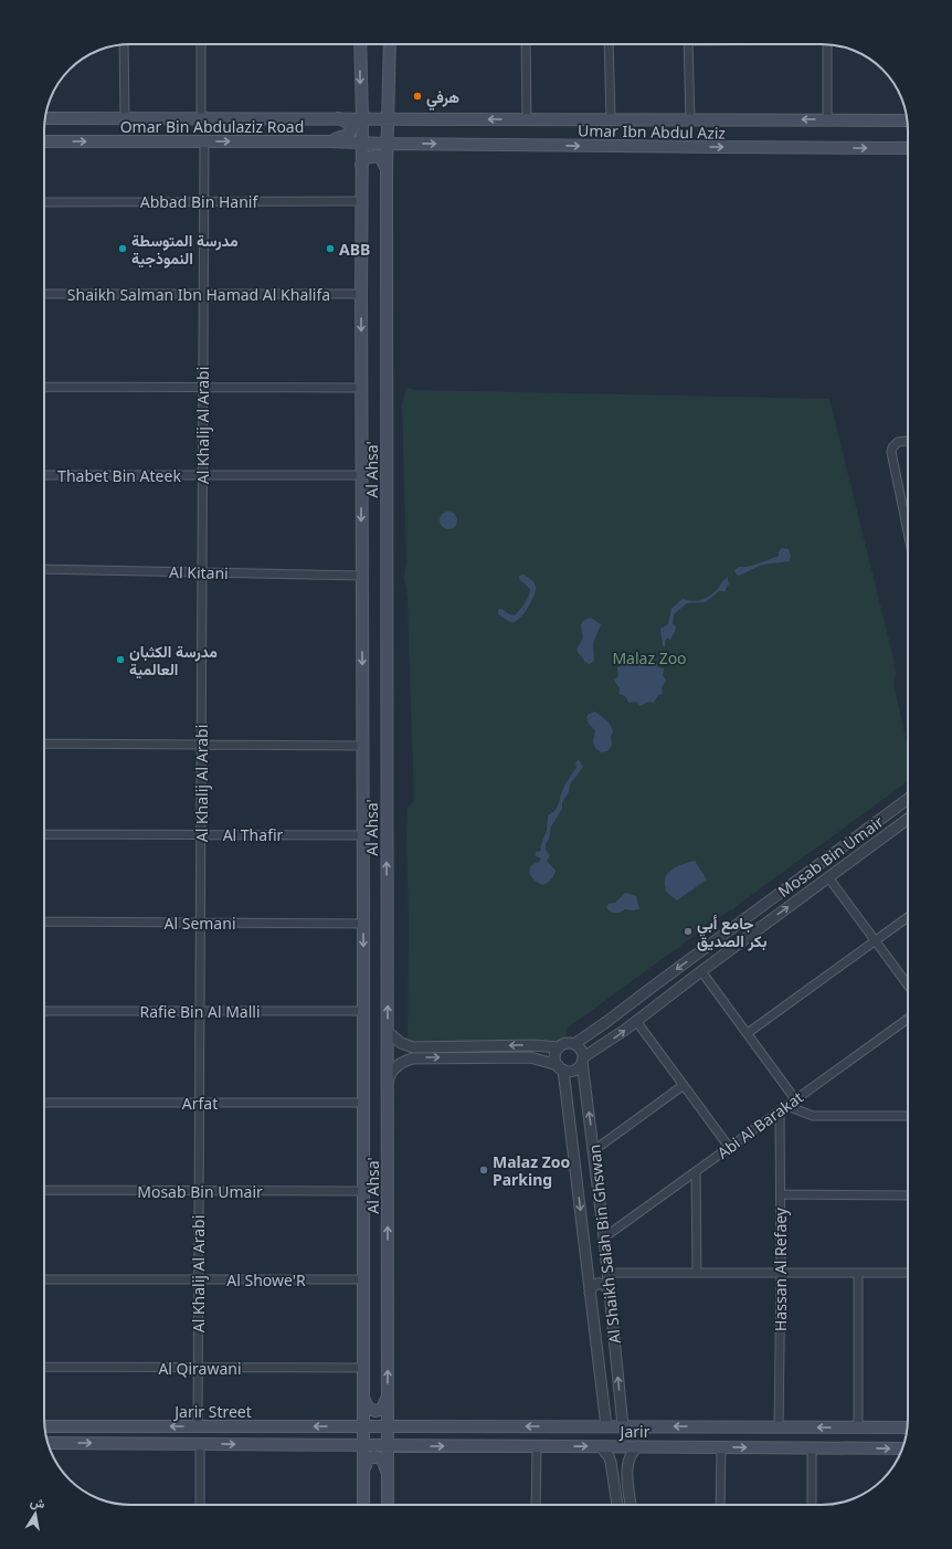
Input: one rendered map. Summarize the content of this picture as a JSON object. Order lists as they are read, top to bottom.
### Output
{
  "streets": {
    "main road": [
      "Omar Bin Abdulaziz Road",
      "Umar Ibn Abdul Aziz",
      "Al Ahsa'",
      "Jarir Street",
      "Jarir"
    ],
    "street": [
      "Abbad Bin Hanif",
      "Shaikh Salman Ibn Hamad Al Khalifa",
      "Al Khalij Al Arabi",
      "Thabet Bin Ateek",
      "Al Kitani",
      "Al Thafir",
      "Mosab Bin Umair",
      "Al Semani",
      "Rafie Bin Al Malli",
      "Arfat",
      "Abi Al Barakat",
      "Al Shaikh Salah Bin Ghswan",
      "Hassan Al Refaey",
      "Al Showe'R",
      "Al Qirawani"
    ]
  },
  "crossings": [
    ["Omar Bin Abdulaziz Road", "Umar Ibn Abdul Aziz"],
    ["Omar Bin Abdulaziz Road", "Al Khalij Al Arabi"],
    ["Omar Bin Abdulaziz Road", "Al Ahsa'"],
    ["Umar Ibn Abdul Aziz", "Al Ahsa'"],
    ["Abbad Bin Hanif", "Al Khalij Al Arabi"],
    ["Abbad Bin Hanif", "Al Ahsa'"],
    ["Shaikh Salman Ibn Hamad Al Khalifa", "Al Khalij Al Arabi"],
    ["Shaikh Salman Ibn Hamad Al Khalifa", "Al Ahsa'"],
    ["Al Khalij Al Arabi", "Thabet Bin Ateek"],
    ["Al Khalij Al Arabi", "Al Kitani"],
    ["Al Khalij Al Arabi", "Al Thafir"],
    ["Al Khalij Al Arabi", "Mosab Bin Umair"],
    ["Al Khalij Al Arabi", "Al Semani"],
    ["Al Khalij Al Arabi", "Rafie Bin Al Malli"],
    ["Al Khalij Al Arabi", "Arfat"],
    ["Al Khalij Al Arabi", "Al Showe'R"],
    ["Al Khalij Al Arabi", "Al Qirawani"],
    ["Al Khalij Al Arabi", "Jarir Street"],
    ["Al Ahsa'", "Thabet Bin Ateek"],
    ["Al Ahsa'", "Al Kitani"],
    ["Al Ahsa'", "Al Thafir"],
    ["Al Ahsa'", "Mosab Bin Umair"],
    ["Al Ahsa'", "Al Semani"],
    ["Al Ahsa'", "Rafie Bin Al Malli"],
    ["Al Ahsa'", "Arfat"],
    ["Al Ahsa'", "Al Showe'R"],
    ["Al Ahsa'", "Al Qirawani"],
    ["Al Ahsa'", "Jarir Street"],
    ["Al Ahsa'", "Jarir"],
    ["Mosab Bin Umair", "Al Shaikh Salah Bin Ghswan"],
    ["Abi Al Barakat", "Al Shaikh Salah Bin Ghswan"],
    ["Abi Al Barakat", "Hassan Al Refaey"],
    ["Al Shaikh Salah Bin Ghswan", "Jarir"],
    ["Hassan Al Refaey", "Jarir"],
    ["Jarir Street", "Jarir"]
  ],
  "one_way": ["Jarir Street"],
  "parks": ["Malaz Zoo"],
  "places": [
    "هرفي",
    "مدرسة المتوسطة النموذجية",
    "ABB",
    "مدرسة الكثبان العالمية",
    "جامع أبي بكر الصديق",
    "Malaz Zoo Parking"
  ],
  "north": "top"
}
